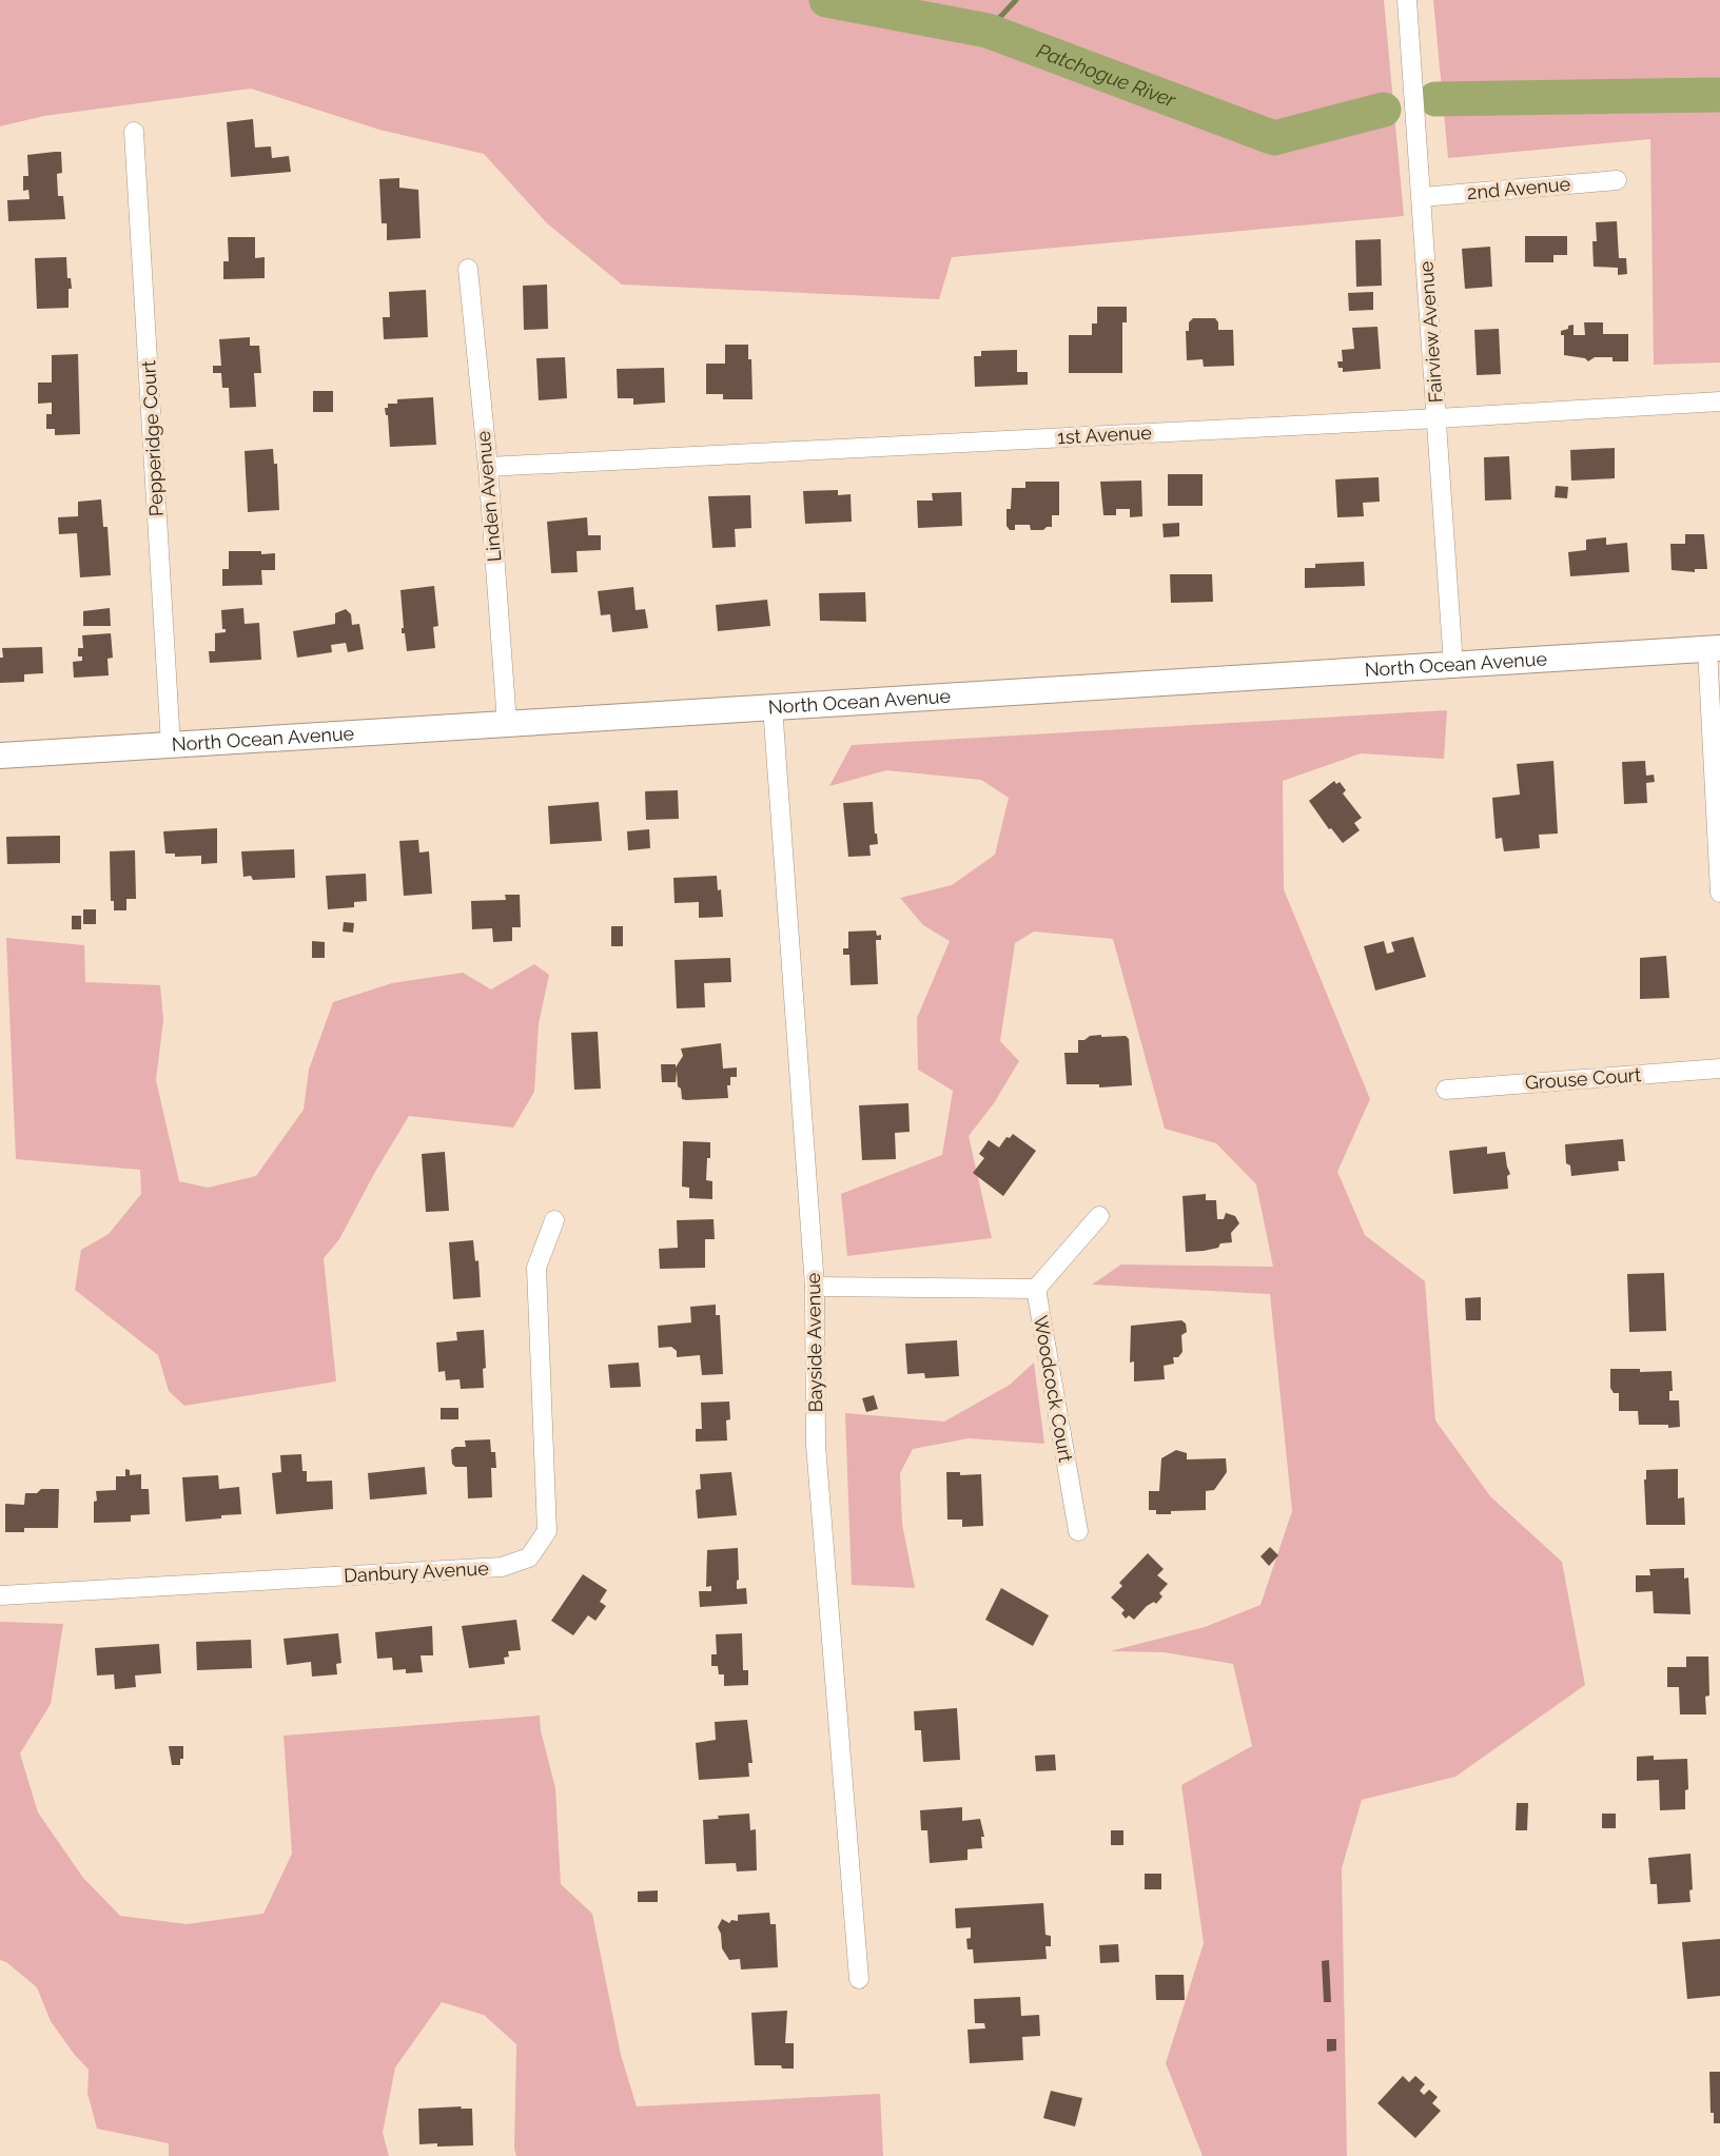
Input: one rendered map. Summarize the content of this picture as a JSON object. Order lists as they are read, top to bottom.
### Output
{
  "streets": {
    "main road": ["North Ocean Avenue"],
    "street": [
      "2nd Avenue",
      "Fairview Avenue",
      "1st Avenue",
      "Pepperidge Court",
      "Linden Avenue",
      "Grouse Court",
      "Bayside Avenue",
      "Woodcock Court",
      "Danbury Avenue"
    ]
  },
  "crossings": [
    ["2nd Avenue", "Fairview Avenue"],
    ["Fairview Avenue", "1st Avenue"],
    ["Fairview Avenue", "North Ocean Avenue"],
    ["1st Avenue", "Linden Avenue"],
    ["Pepperidge Court", "North Ocean Avenue"],
    ["Linden Avenue", "North Ocean Avenue"],
    ["North Ocean Avenue", "Bayside Avenue"],
    ["Bayside Avenue", "Woodcock Court"]
  ],
  "water": ["Patchogue River"]
}
